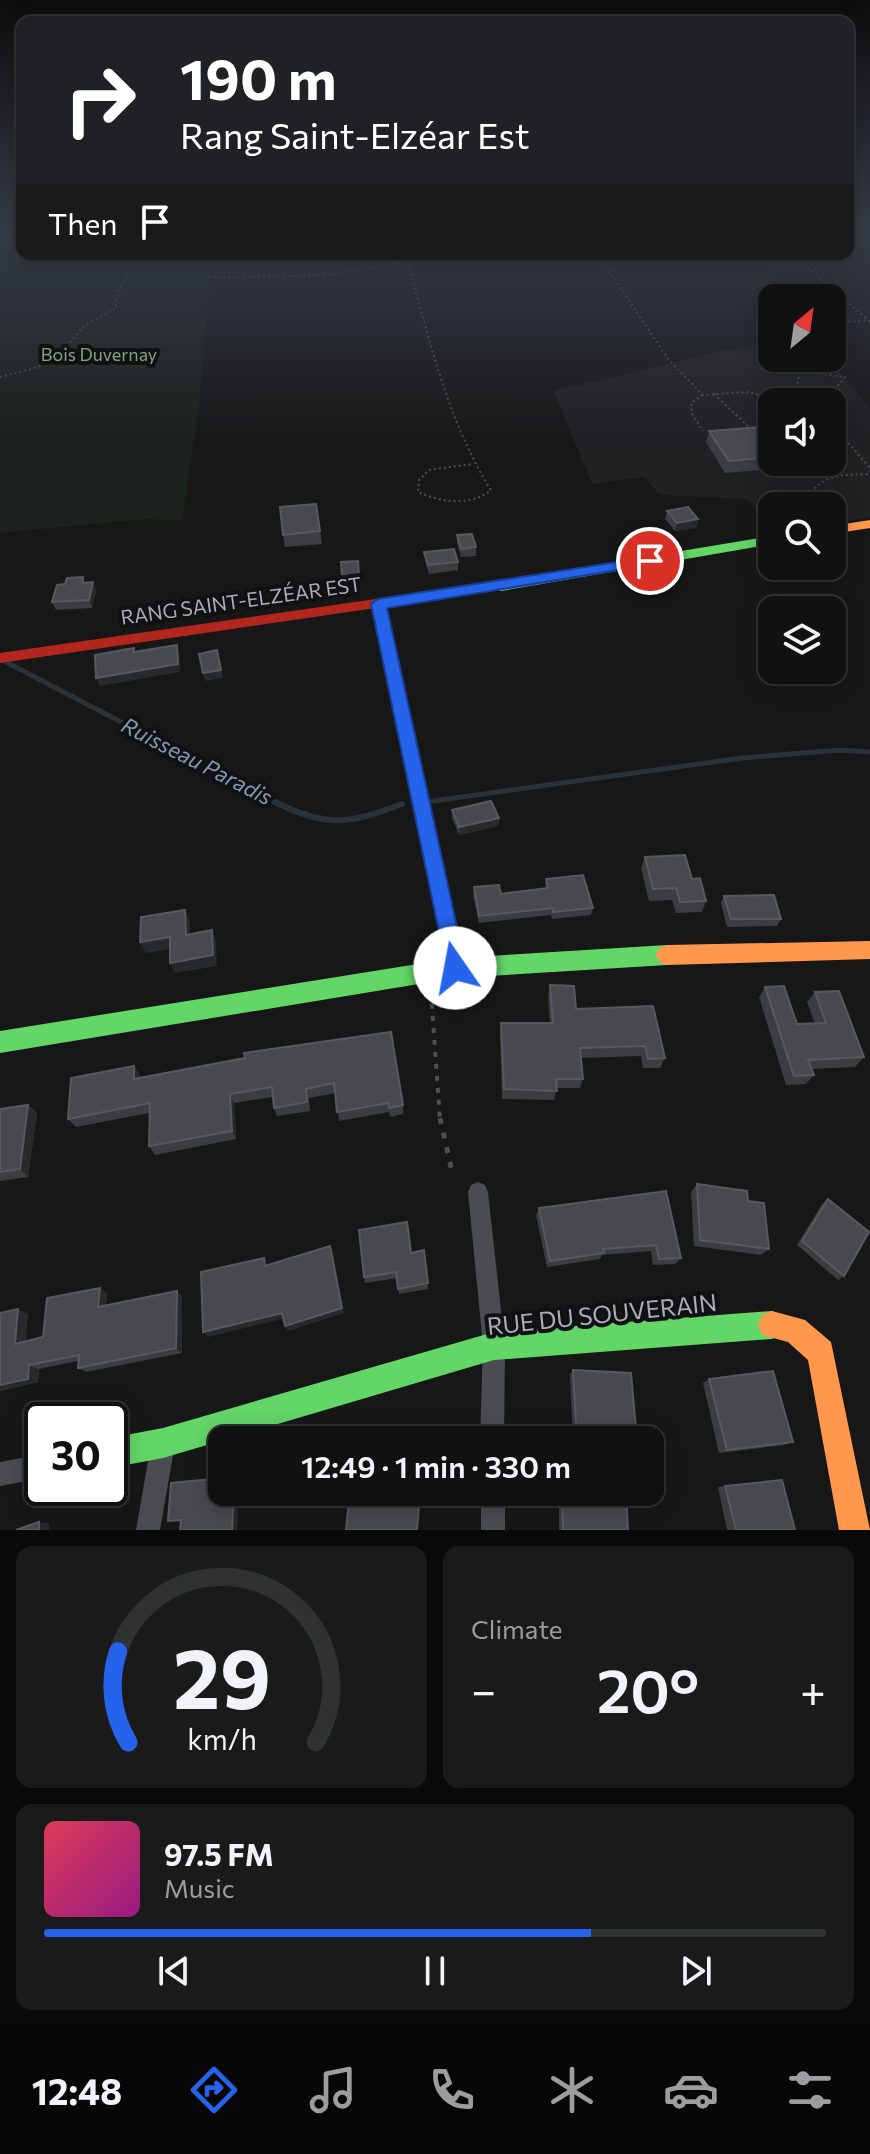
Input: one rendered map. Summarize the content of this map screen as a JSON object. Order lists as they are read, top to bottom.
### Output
{
  "streets": {
    "street": ["RANG SAINT-ELZÉAR EST", "RUE DU SOUVERAIN"]
  },
  "water": ["Ruisseau Paradis"],
  "parks": ["Bois Duvernay"],
  "north": "top right",
  "page": {
    "turn": ["190 m", "Rang Saint-Elzéar Est"],
    "then": "Then",
    "limit": "30",
    "trip": "12:49 · 1 min · 330 m",
    "tile": "Climate",
    "heat": ["−", "20°", "+"],
    "song": ["97.5 FM", "Music"],
    "tabs": "12:48",
    "gauge": ["29", "km/h"]
  }
}
